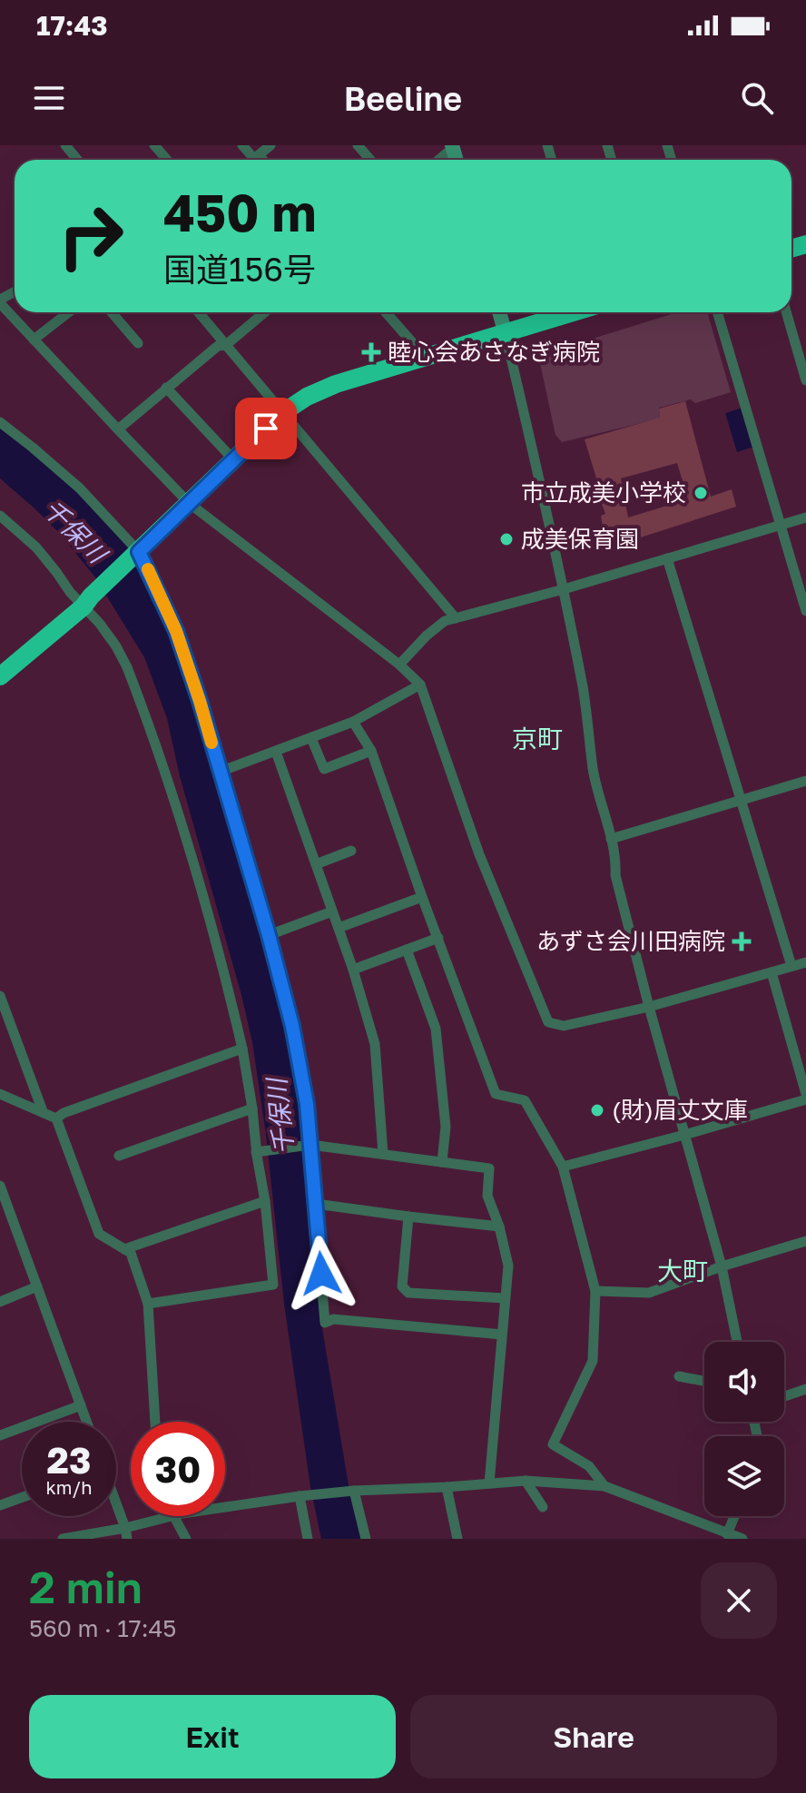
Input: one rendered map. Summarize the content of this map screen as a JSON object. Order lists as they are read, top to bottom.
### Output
{
  "districts": ["京町", "大町"],
  "water": ["千保川"],
  "places": {
    "health": ["睦心会あさなぎ病院", "あずさ会川田病院"],
    "other": ["市立成美小学校", "成美保育園", "(財)眉丈文庫"]
  },
  "page": {
    "status": "17:43",
    "header": "Beeline",
    "turn": ["450 m", "国道156号"],
    "speed": "23 km/h",
    "limit": "30",
    "heading": ["2 min", "560 m · 17:45"],
    "buttons": ["Exit", "Share"]
  }
}
